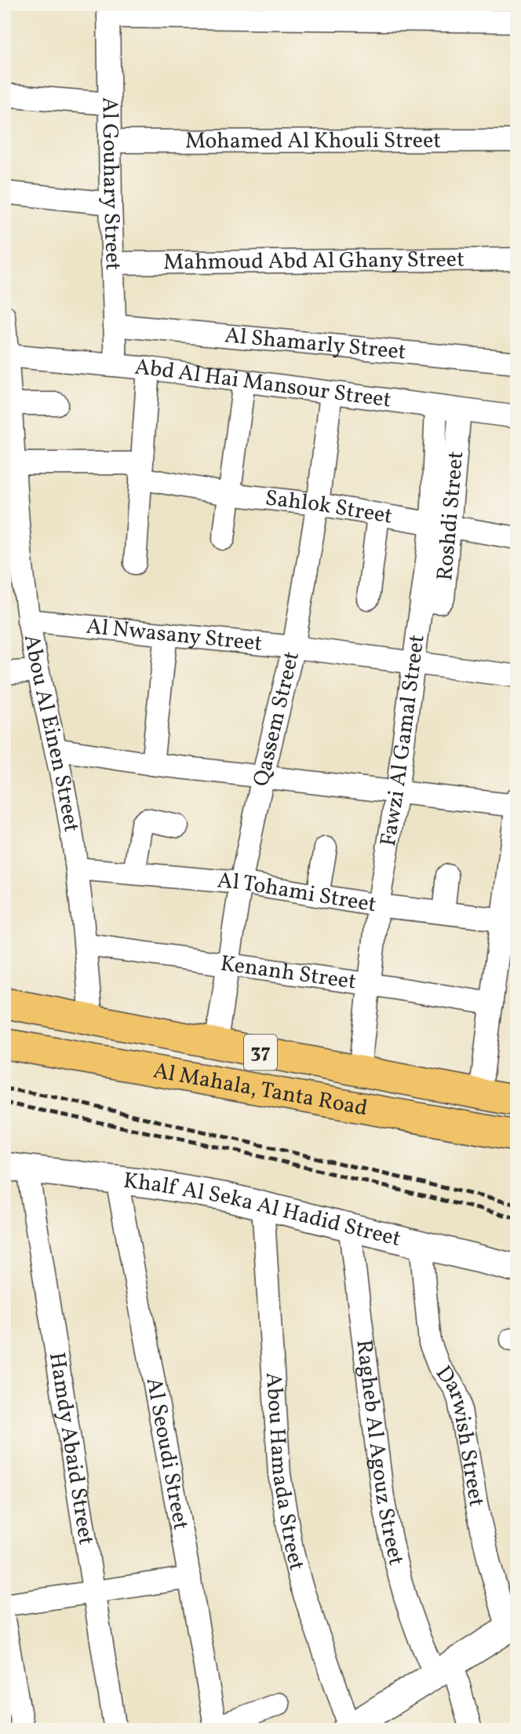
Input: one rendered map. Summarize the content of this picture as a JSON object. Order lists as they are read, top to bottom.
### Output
{
  "streets": {
    "main road": ["37", "Al Mahala, Tanta Road"],
    "street": [
      "Mohamed Al Khouli Street",
      "Al Gouhary Street",
      "Mahmoud Abd Al Ghany Street",
      "Al Shamarly Street",
      "Abd Al Hai Mansour Street",
      "Sahlok Street",
      "Roshdi Street",
      "Al Nwasany Street",
      "Qassem Street",
      "Abou Al Einen Street",
      "Fawzi Al Gamal Street",
      "Al Tohami Street",
      "Kenanh Street",
      "Khalf Al Seka Al Hadid Street",
      "Darwish Street",
      "Hamdy Abaid Street",
      "Ragheb Al Agouz Street",
      "Al Seoudi Street",
      "Abou Hamada Street"
    ]
  },
  "crossings": [
    ["Mohamed Al Khouli Street", "Al Gouhary Street"],
    ["Al Gouhary Street", "Mahmoud Abd Al Ghany Street"],
    ["Al Gouhary Street", "Al Shamarly Street"],
    ["Al Gouhary Street", "Abd Al Hai Mansour Street"],
    ["Abd Al Hai Mansour Street", "Roshdi Street"],
    ["Abd Al Hai Mansour Street", "Qassem Street"],
    ["Abd Al Hai Mansour Street", "Abou Al Einen Street"],
    ["Abd Al Hai Mansour Street", "Fawzi Al Gamal Street"],
    ["Sahlok Street", "Roshdi Street"],
    ["Sahlok Street", "Qassem Street"],
    ["Sahlok Street", "Abou Al Einen Street"],
    ["Sahlok Street", "Fawzi Al Gamal Street"],
    ["Roshdi Street", "Fawzi Al Gamal Street"],
    ["Al Nwasany Street", "Qassem Street"],
    ["Al Nwasany Street", "Abou Al Einen Street"],
    ["Al Nwasany Street", "Fawzi Al Gamal Street"],
    ["Qassem Street", "Al Tohami Street"],
    ["Qassem Street", "Kenanh Street"],
    ["Qassem Street", "Al Mahala, Tanta Road"],
    ["Abou Al Einen Street", "Al Tohami Street"],
    ["Abou Al Einen Street", "Kenanh Street"],
    ["Abou Al Einen Street", "Al Mahala, Tanta Road"],
    ["Fawzi Al Gamal Street", "Al Tohami Street"],
    ["Fawzi Al Gamal Street", "Kenanh Street"],
    ["Fawzi Al Gamal Street", "Al Mahala, Tanta Road"],
    ["Khalf Al Seka Al Hadid Street", "Darwish Street"],
    ["Khalf Al Seka Al Hadid Street", "Hamdy Abaid Street"],
    ["Khalf Al Seka Al Hadid Street", "Ragheb Al Agouz Street"],
    ["Khalf Al Seka Al Hadid Street", "Al Seoudi Street"],
    ["Khalf Al Seka Al Hadid Street", "Abou Hamada Street"]
  ]
}
